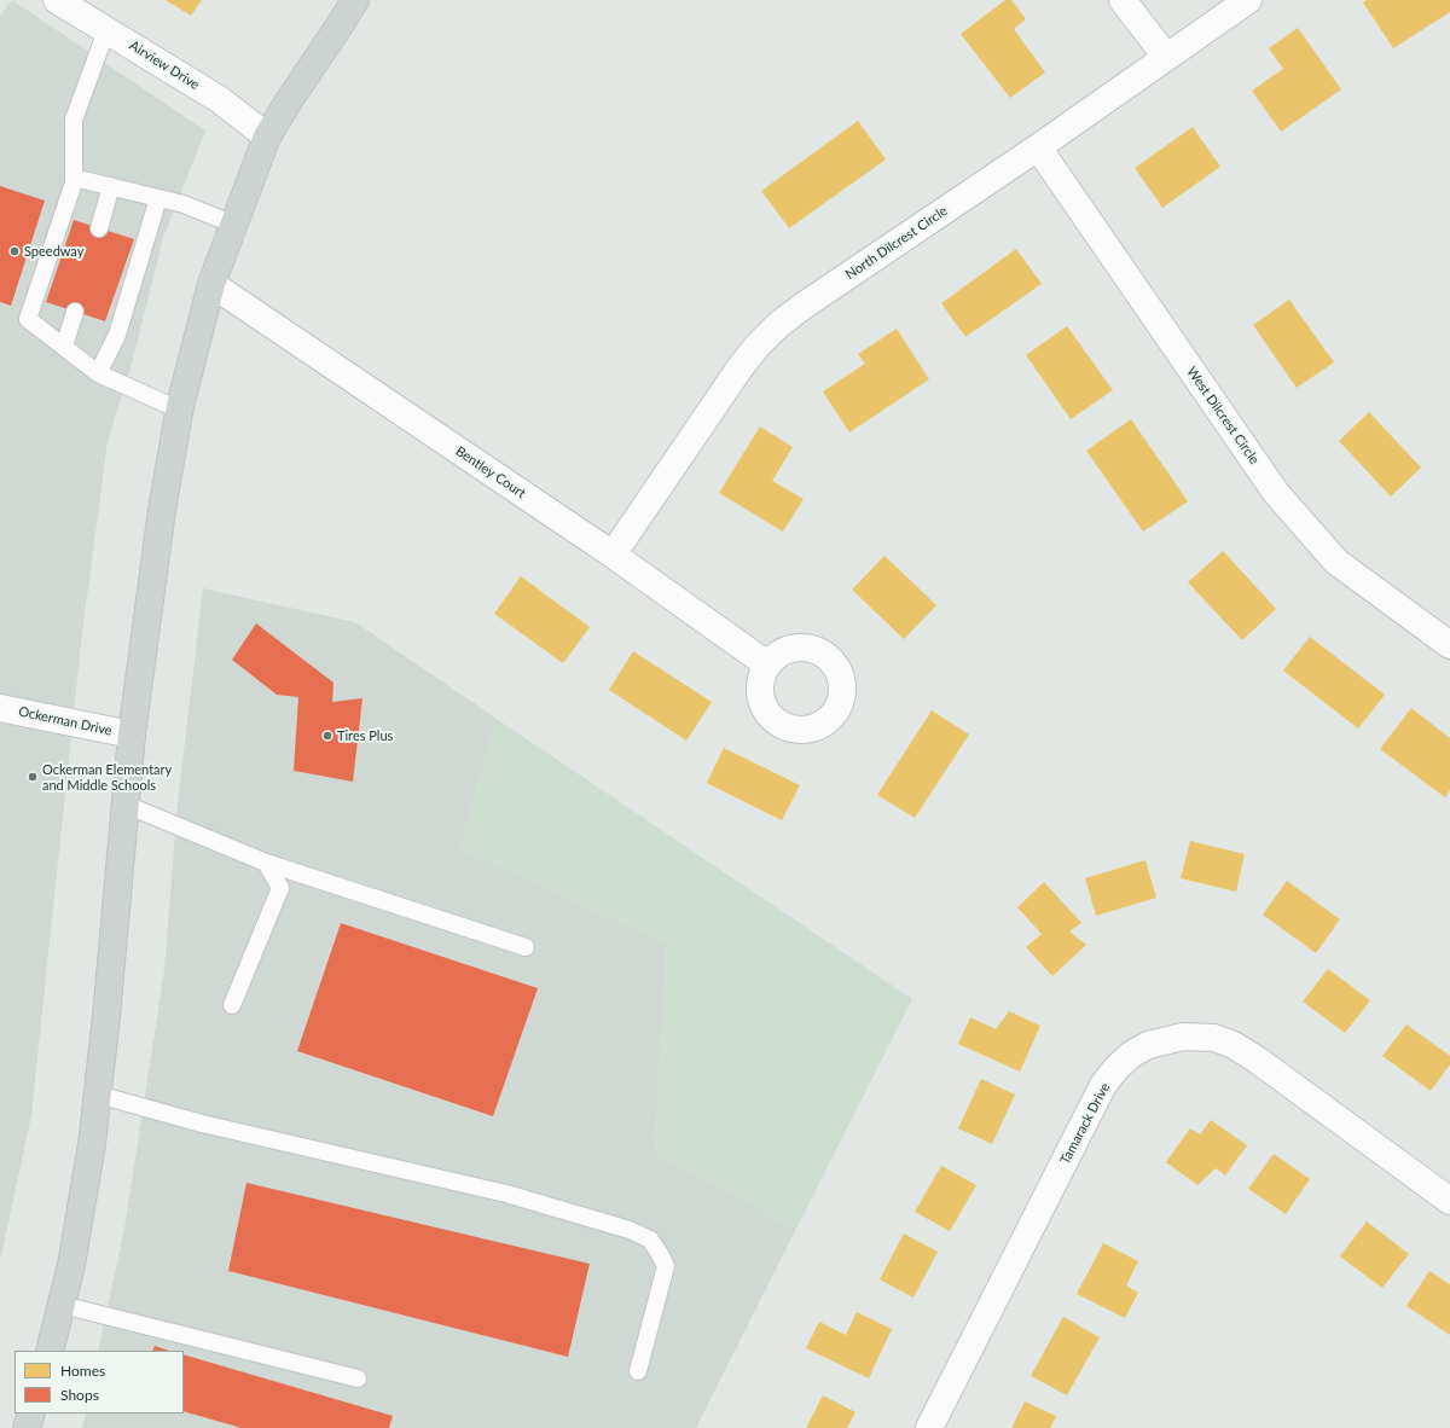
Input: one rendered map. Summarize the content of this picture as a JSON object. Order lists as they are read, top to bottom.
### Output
{
  "streets": {
    "street": [
      "Airview Drive",
      "North Dilcrest Circle",
      "West Dilcrest Circle",
      "Bentley Court",
      "Ockerman Drive",
      "Tamarack Drive"
    ]
  },
  "crossings": [
    ["North Dilcrest Circle", "West Dilcrest Circle"],
    ["North Dilcrest Circle", "Bentley Court"]
  ],
  "places": ["Speedway", "Tires Plus", "Ockerman Elementary and Middle Schools"],
  "legend": ["Homes", "Shops"]
}
